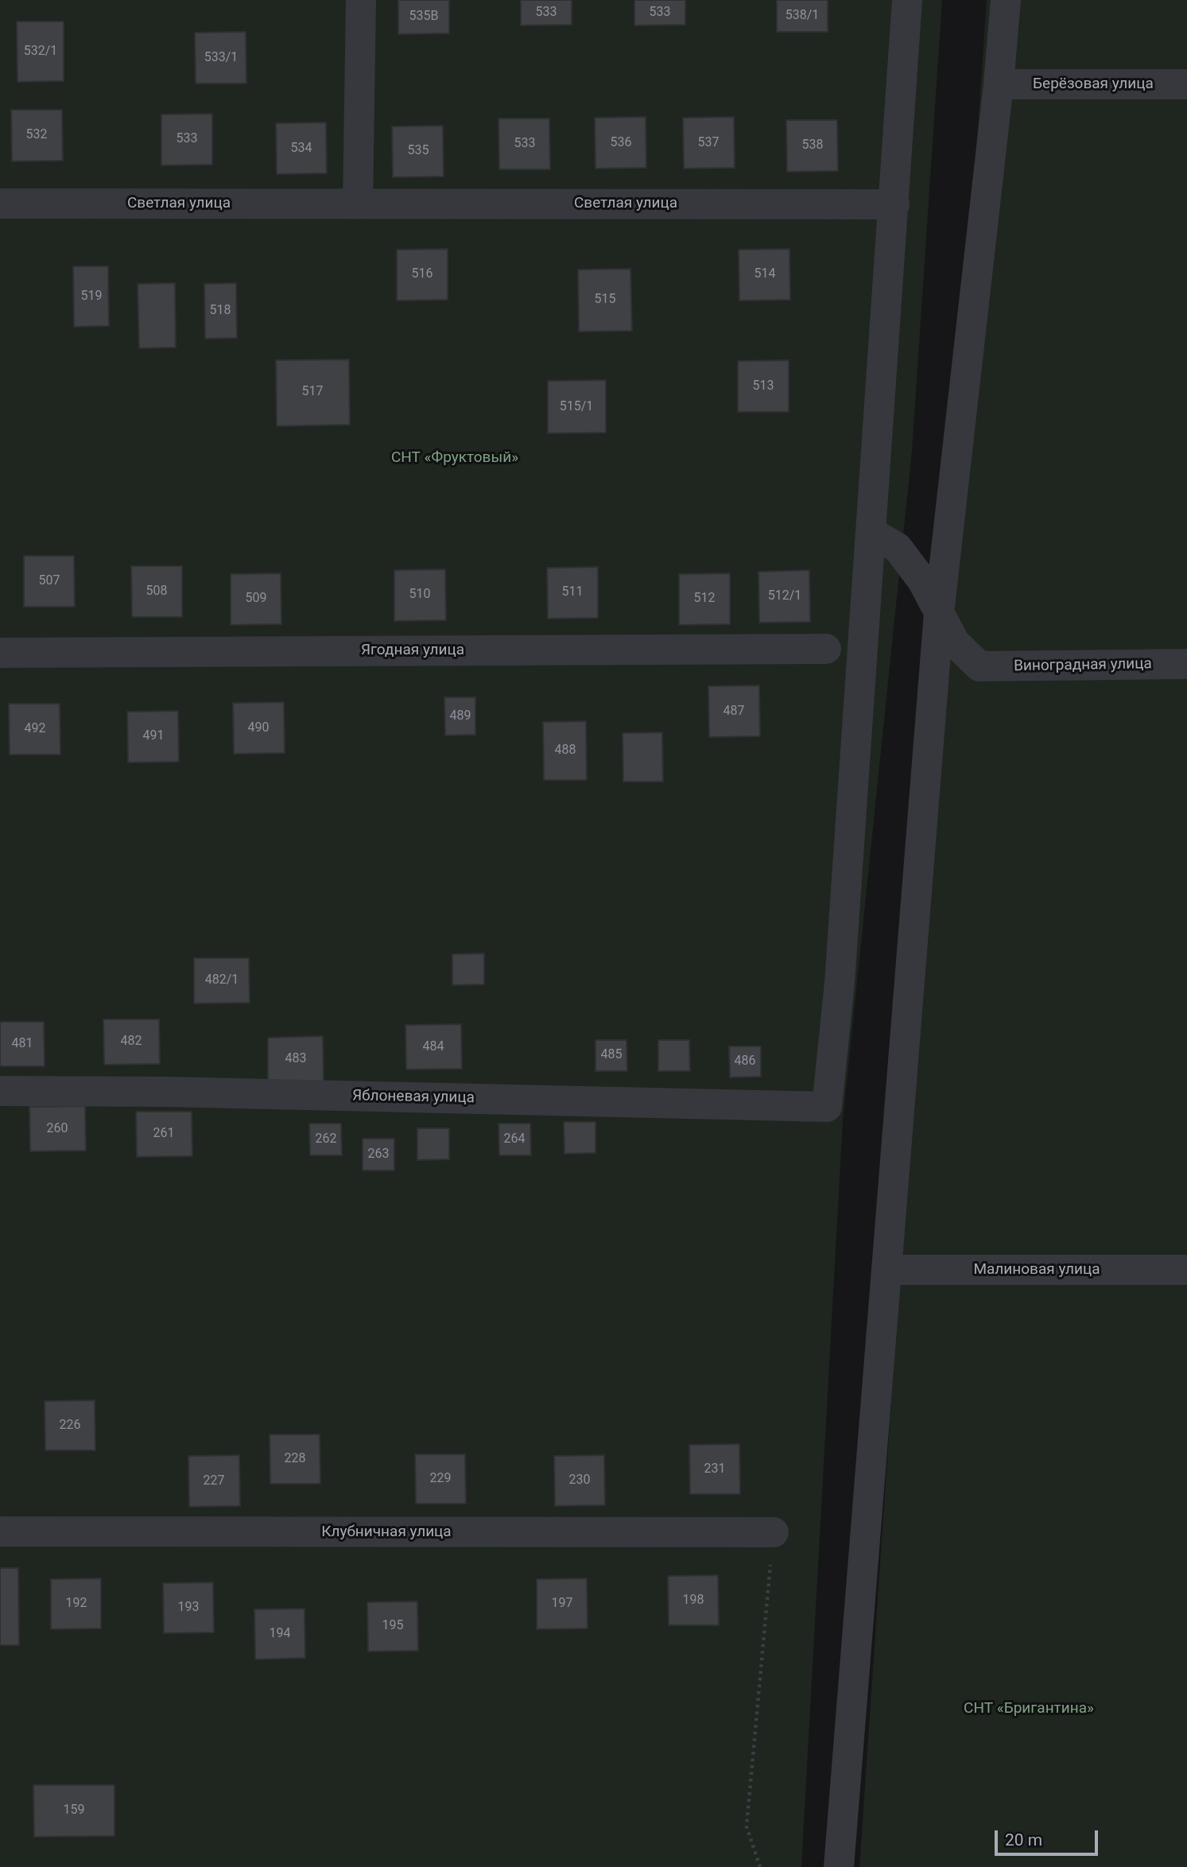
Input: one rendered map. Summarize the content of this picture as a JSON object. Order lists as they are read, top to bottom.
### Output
{
  "streets": {
    "street": [
      "Берёзовая улица",
      "Светлая улица",
      "Ягодная улица",
      "Виноградная улица",
      "Яблоневая улица",
      "Малиновая улица",
      "Клубничная улица"
    ]
  },
  "parks": ["СНТ «Фруктовый»", "СНТ «Бригантина»"],
  "house_numbers": [
    "533",
    "533",
    "538/1",
    "535В",
    "532/1",
    "533/1",
    "532",
    "533",
    "536",
    "537",
    "533",
    "538",
    "534",
    "535",
    "516",
    "514",
    "519",
    "515",
    "518",
    "513",
    "517",
    "515/1",
    "507",
    "508",
    "511",
    "510",
    "512/1",
    "509",
    "512",
    "487",
    "489",
    "490",
    "492",
    "491",
    "488",
    "482/1",
    "482",
    "481",
    "484",
    "485",
    "483",
    "486",
    "260",
    "261",
    "262",
    "264",
    "263",
    "226",
    "228",
    "231",
    "229",
    "230",
    "227",
    "198",
    "192",
    "197",
    "193",
    "195",
    "194",
    "159"
  ],
  "scale_bar": "20 m"
}
